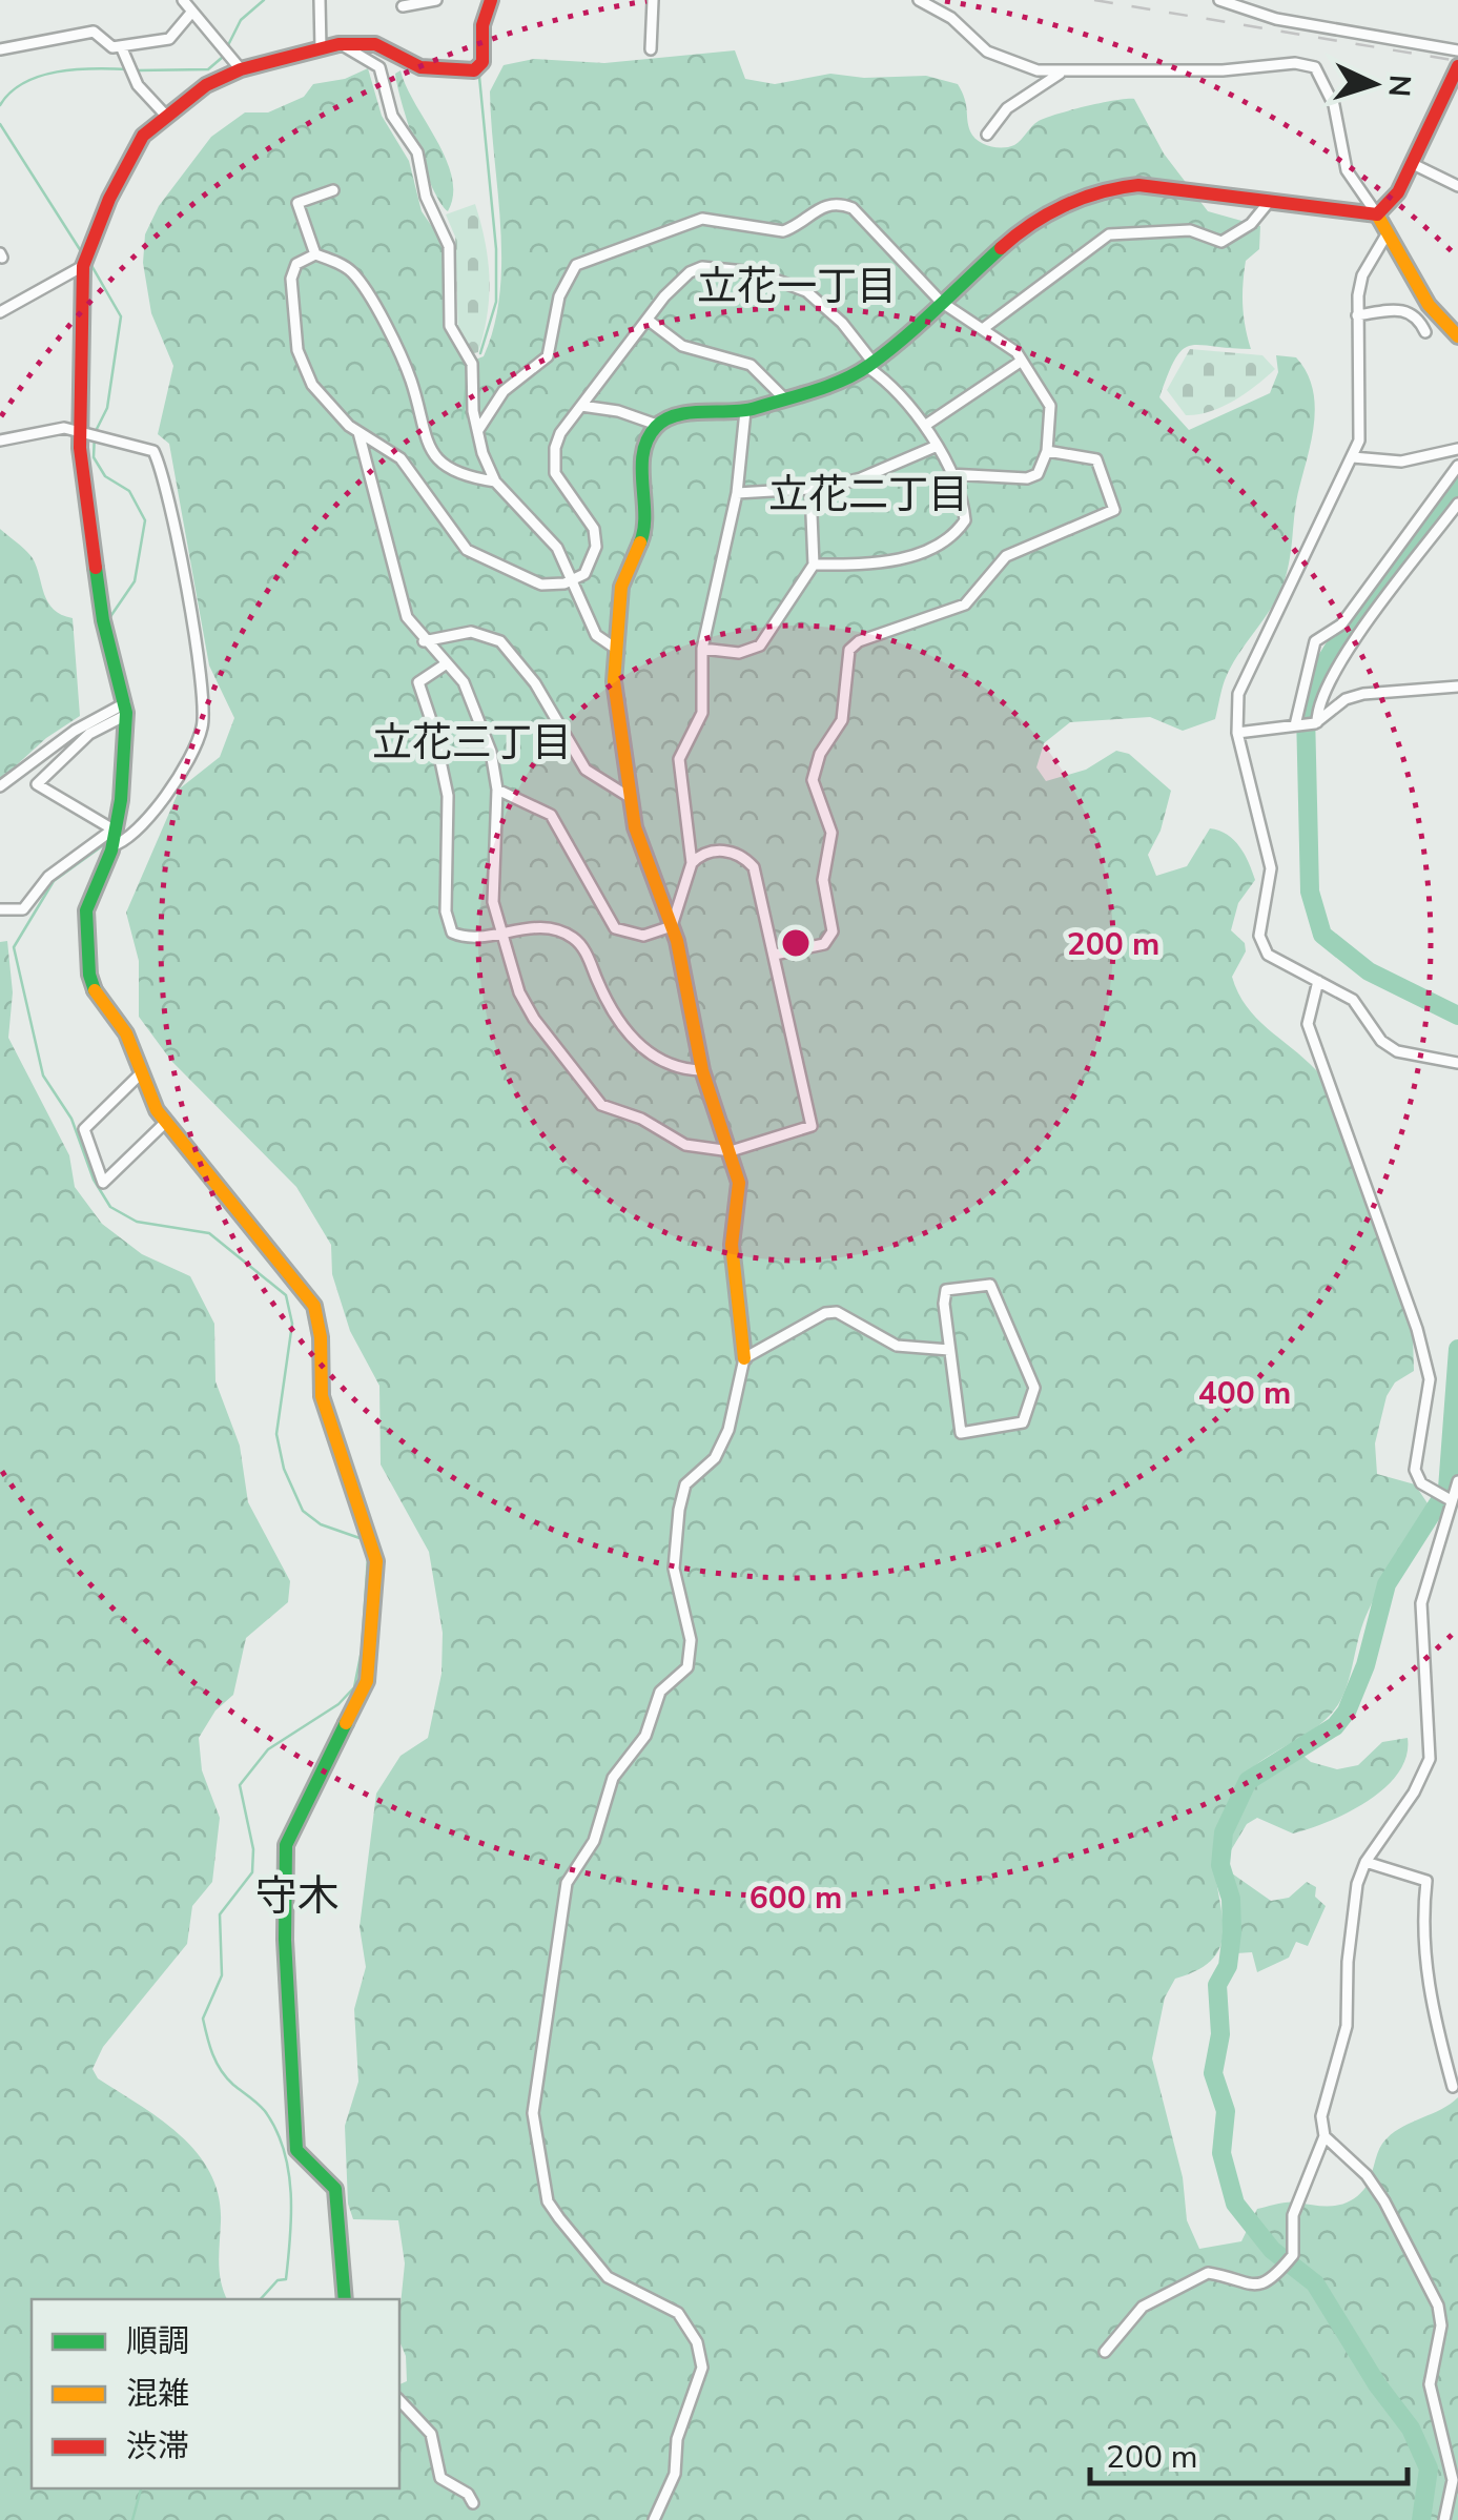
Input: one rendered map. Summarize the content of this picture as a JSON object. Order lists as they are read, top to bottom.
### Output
{
  "districts": [
    "立花一丁目",
    "立花二丁目",
    "立花三丁目",
    "守木"
  ],
  "legend": ["順調", "混雑", "渋滞"],
  "scale_bar": "200 m",
  "north": "right",
  "rings": ["200 m", "400 m", "600 m"]
}
